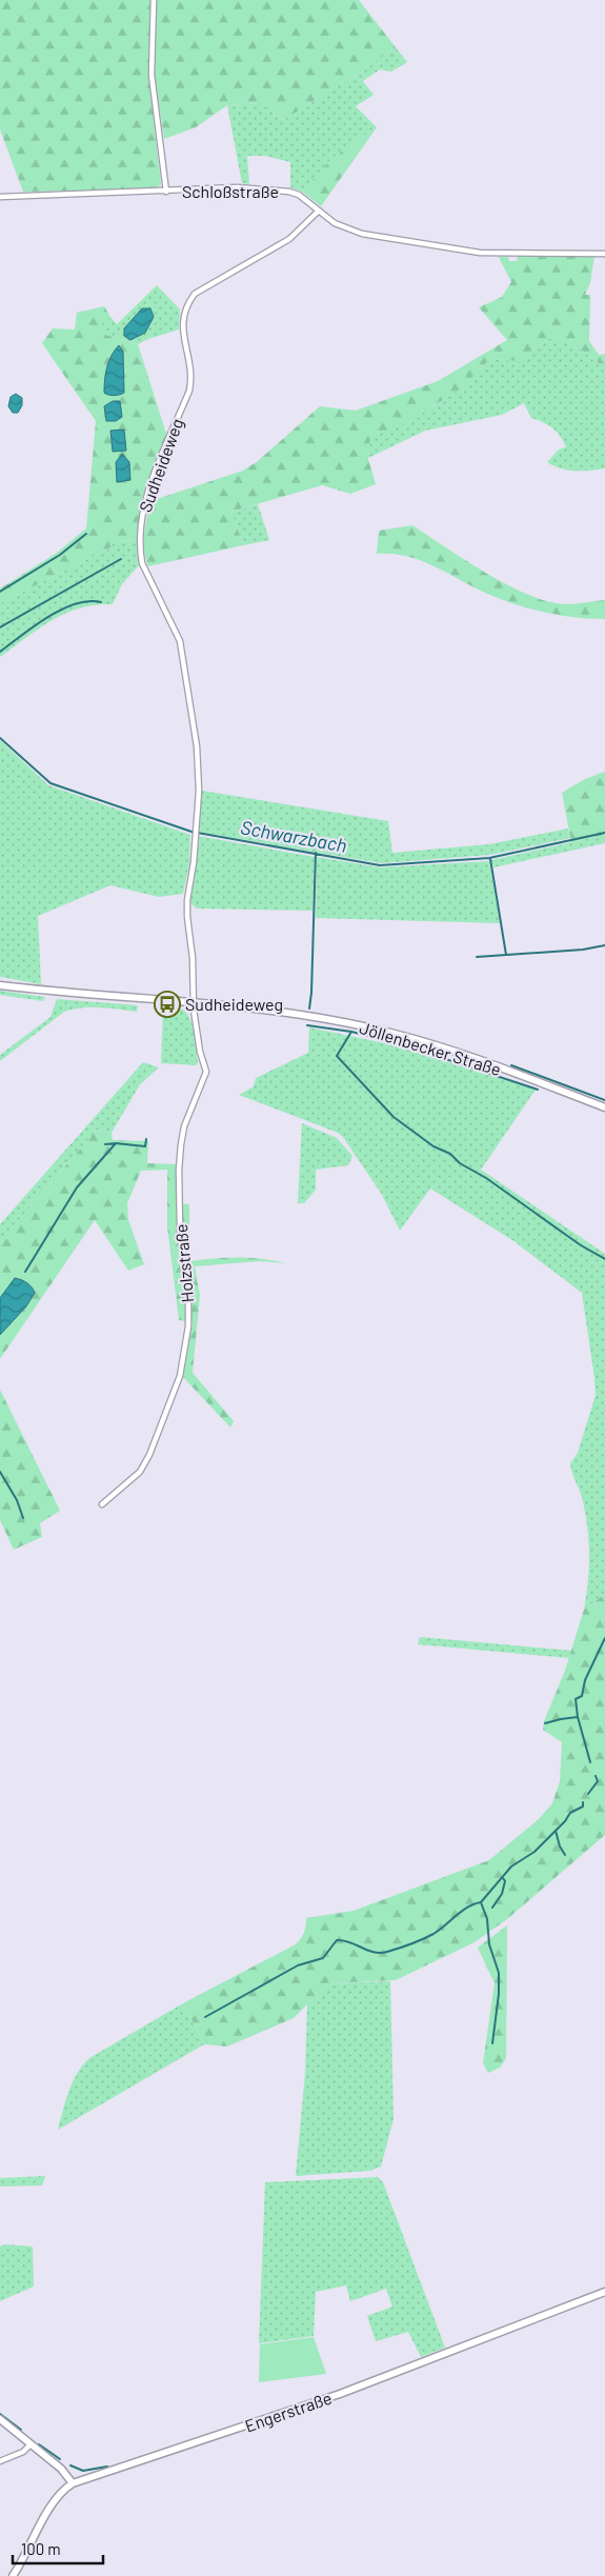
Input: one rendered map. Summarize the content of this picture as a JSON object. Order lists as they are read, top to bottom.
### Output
{
  "streets": {
    "main road": ["Jöllenbecker Straße", "Engerstraße"],
    "street": ["Schloßstraße", "Sudheideweg", "Holzstraße"]
  },
  "crossings": [
    ["Schloßstraße", "Sudheideweg"],
    ["Sudheideweg", "Jöllenbecker Straße"],
    ["Sudheideweg", "Holzstraße"],
    ["Jöllenbecker Straße", "Holzstraße"]
  ],
  "water": ["Schwarzbach"],
  "places": {
    "bus stop": ["Sudheideweg"]
  },
  "scale_bar": "100 m"
}
